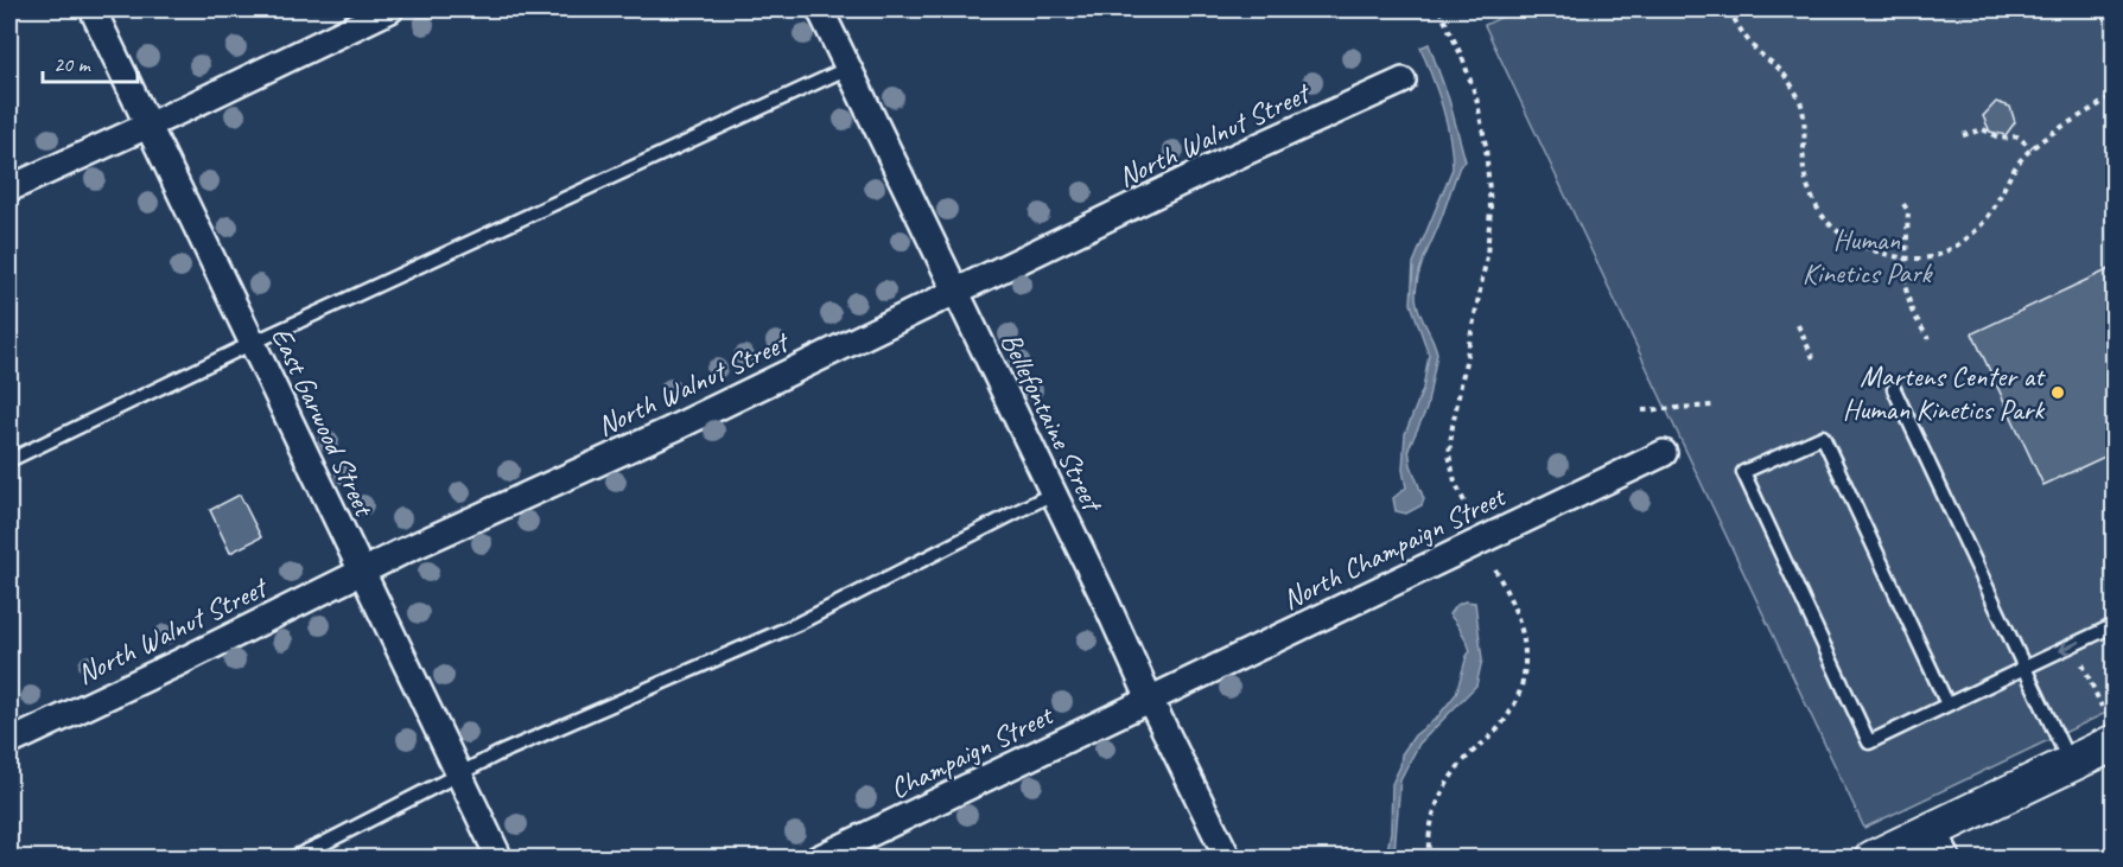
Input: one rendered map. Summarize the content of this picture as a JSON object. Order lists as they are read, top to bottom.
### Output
{
  "streets": {
    "street": [
      "North Walnut Street",
      "East Garwood Street",
      "Bellefontaine Street",
      "North Champaign Street",
      "Champaign Street"
    ]
  },
  "crossings": [
    ["North Walnut Street", "East Garwood Street"],
    ["North Walnut Street", "Bellefontaine Street"],
    ["Bellefontaine Street", "North Champaign Street"],
    ["Bellefontaine Street", "Champaign Street"],
    ["North Champaign Street", "Champaign Street"]
  ],
  "parks": ["Human Kinetics Park"],
  "places": ["Martens Center at Human Kinetics Park"],
  "scale_bar": "20 m"
}
